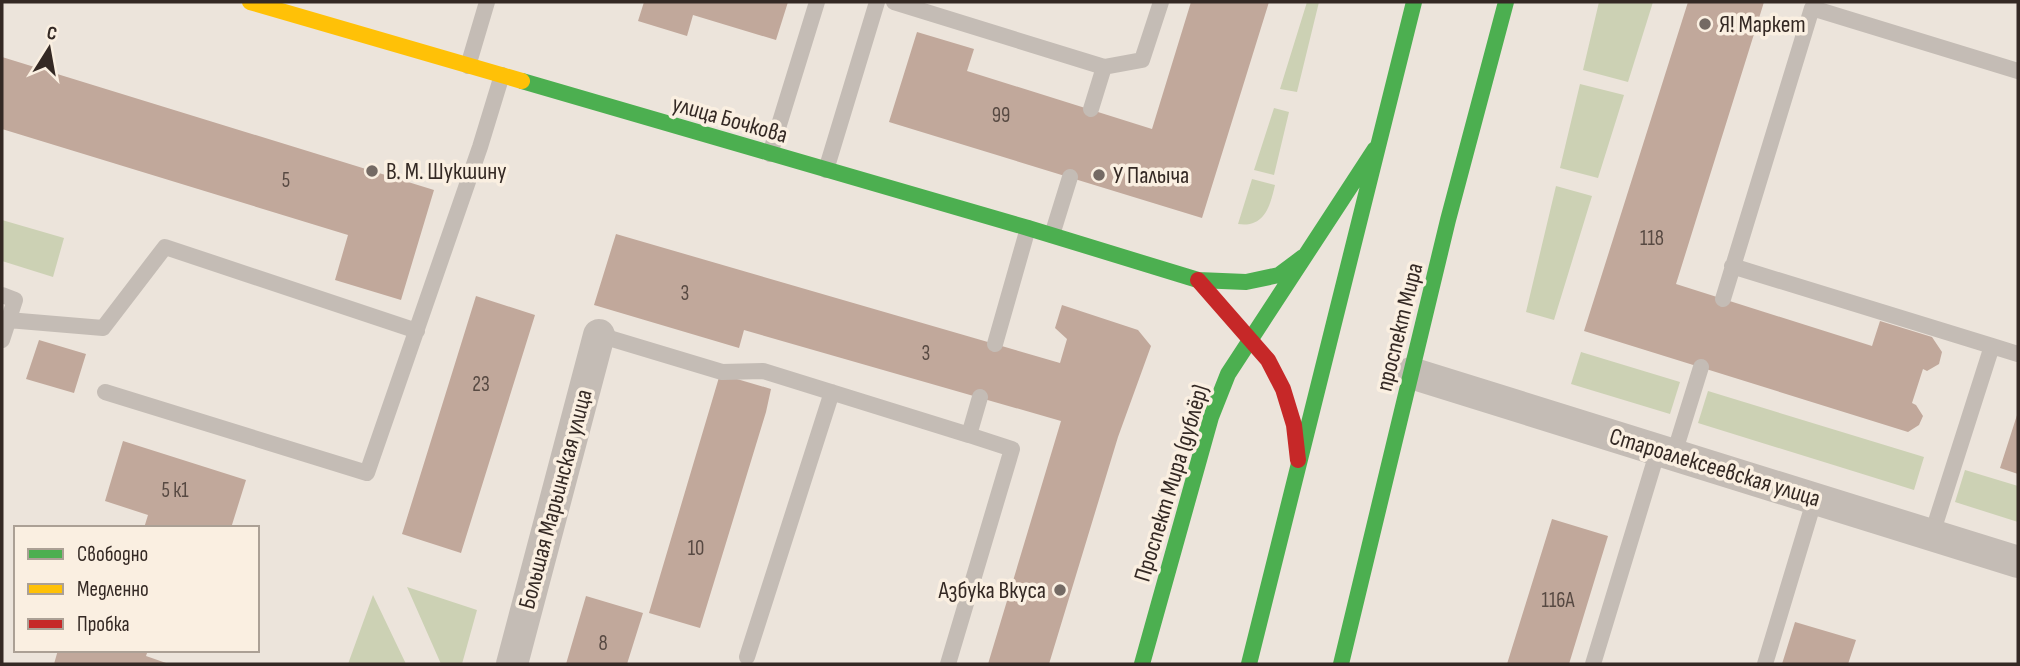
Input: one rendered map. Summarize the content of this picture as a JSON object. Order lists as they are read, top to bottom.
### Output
{
  "streets": {
    "street": [
      "улица Бочкова",
      "проспект Мира",
      "Староалексеевская улица",
      "Проспект Мира (дублёр)",
      "Большая Марьинская улица"
    ]
  },
  "crossings": [
    ["улица Бочкова", "Проспект Мира (дублёр)"],
    ["проспект Мира", "Староалексеевская улица"]
  ],
  "places": [
    "Я! Маркет",
    "В. М. Шукшину",
    "У Палыча",
    "Азбука Вкуса"
  ],
  "house_numbers": [
    "99",
    "5",
    "118",
    "3",
    "3",
    "23",
    "5 к1",
    "10",
    "116А",
    "8"
  ],
  "legend": ["Свободно", "Медленно", "Пробка"],
  "north": "top"
}
